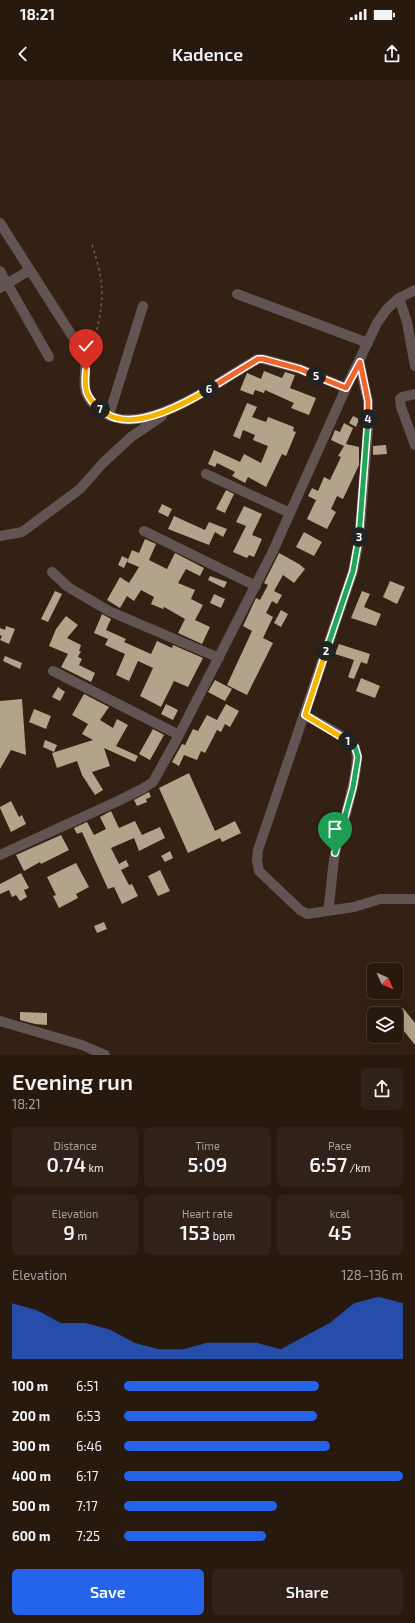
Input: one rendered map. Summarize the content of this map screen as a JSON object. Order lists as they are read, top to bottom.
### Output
{
  "north": "bottom right",
  "page": {
    "status": "18:21",
    "header": "Kadence",
    "pins": [
      "5",
      "6",
      "7",
      "4",
      "3",
      "2",
      "1"
    ],
    "heading": ["Evening run", "18:21"],
    "stats": [
      ["Distance", "0.74 km"],
      ["Time", "5:09"],
      ["Pace", "6:57 /km"],
      ["Elevation", "9 m"],
      ["Heart rate", "153 bpm"],
      ["kcal", "45"]
    ],
    "chart": ["Elevation", "128–136 m"],
    "list": [
      {
        "name": "100 m",
        "note": "6:51"
      },
      {
        "name": "200 m",
        "note": "6:53"
      },
      {
        "name": "300 m",
        "note": "6:46"
      },
      {
        "name": "400 m",
        "note": "6:17"
      },
      {
        "name": "500 m",
        "note": "7:17"
      },
      {
        "name": "600 m",
        "note": "7:25"
      }
    ],
    "buttons": ["Save", "Share"]
  }
}
